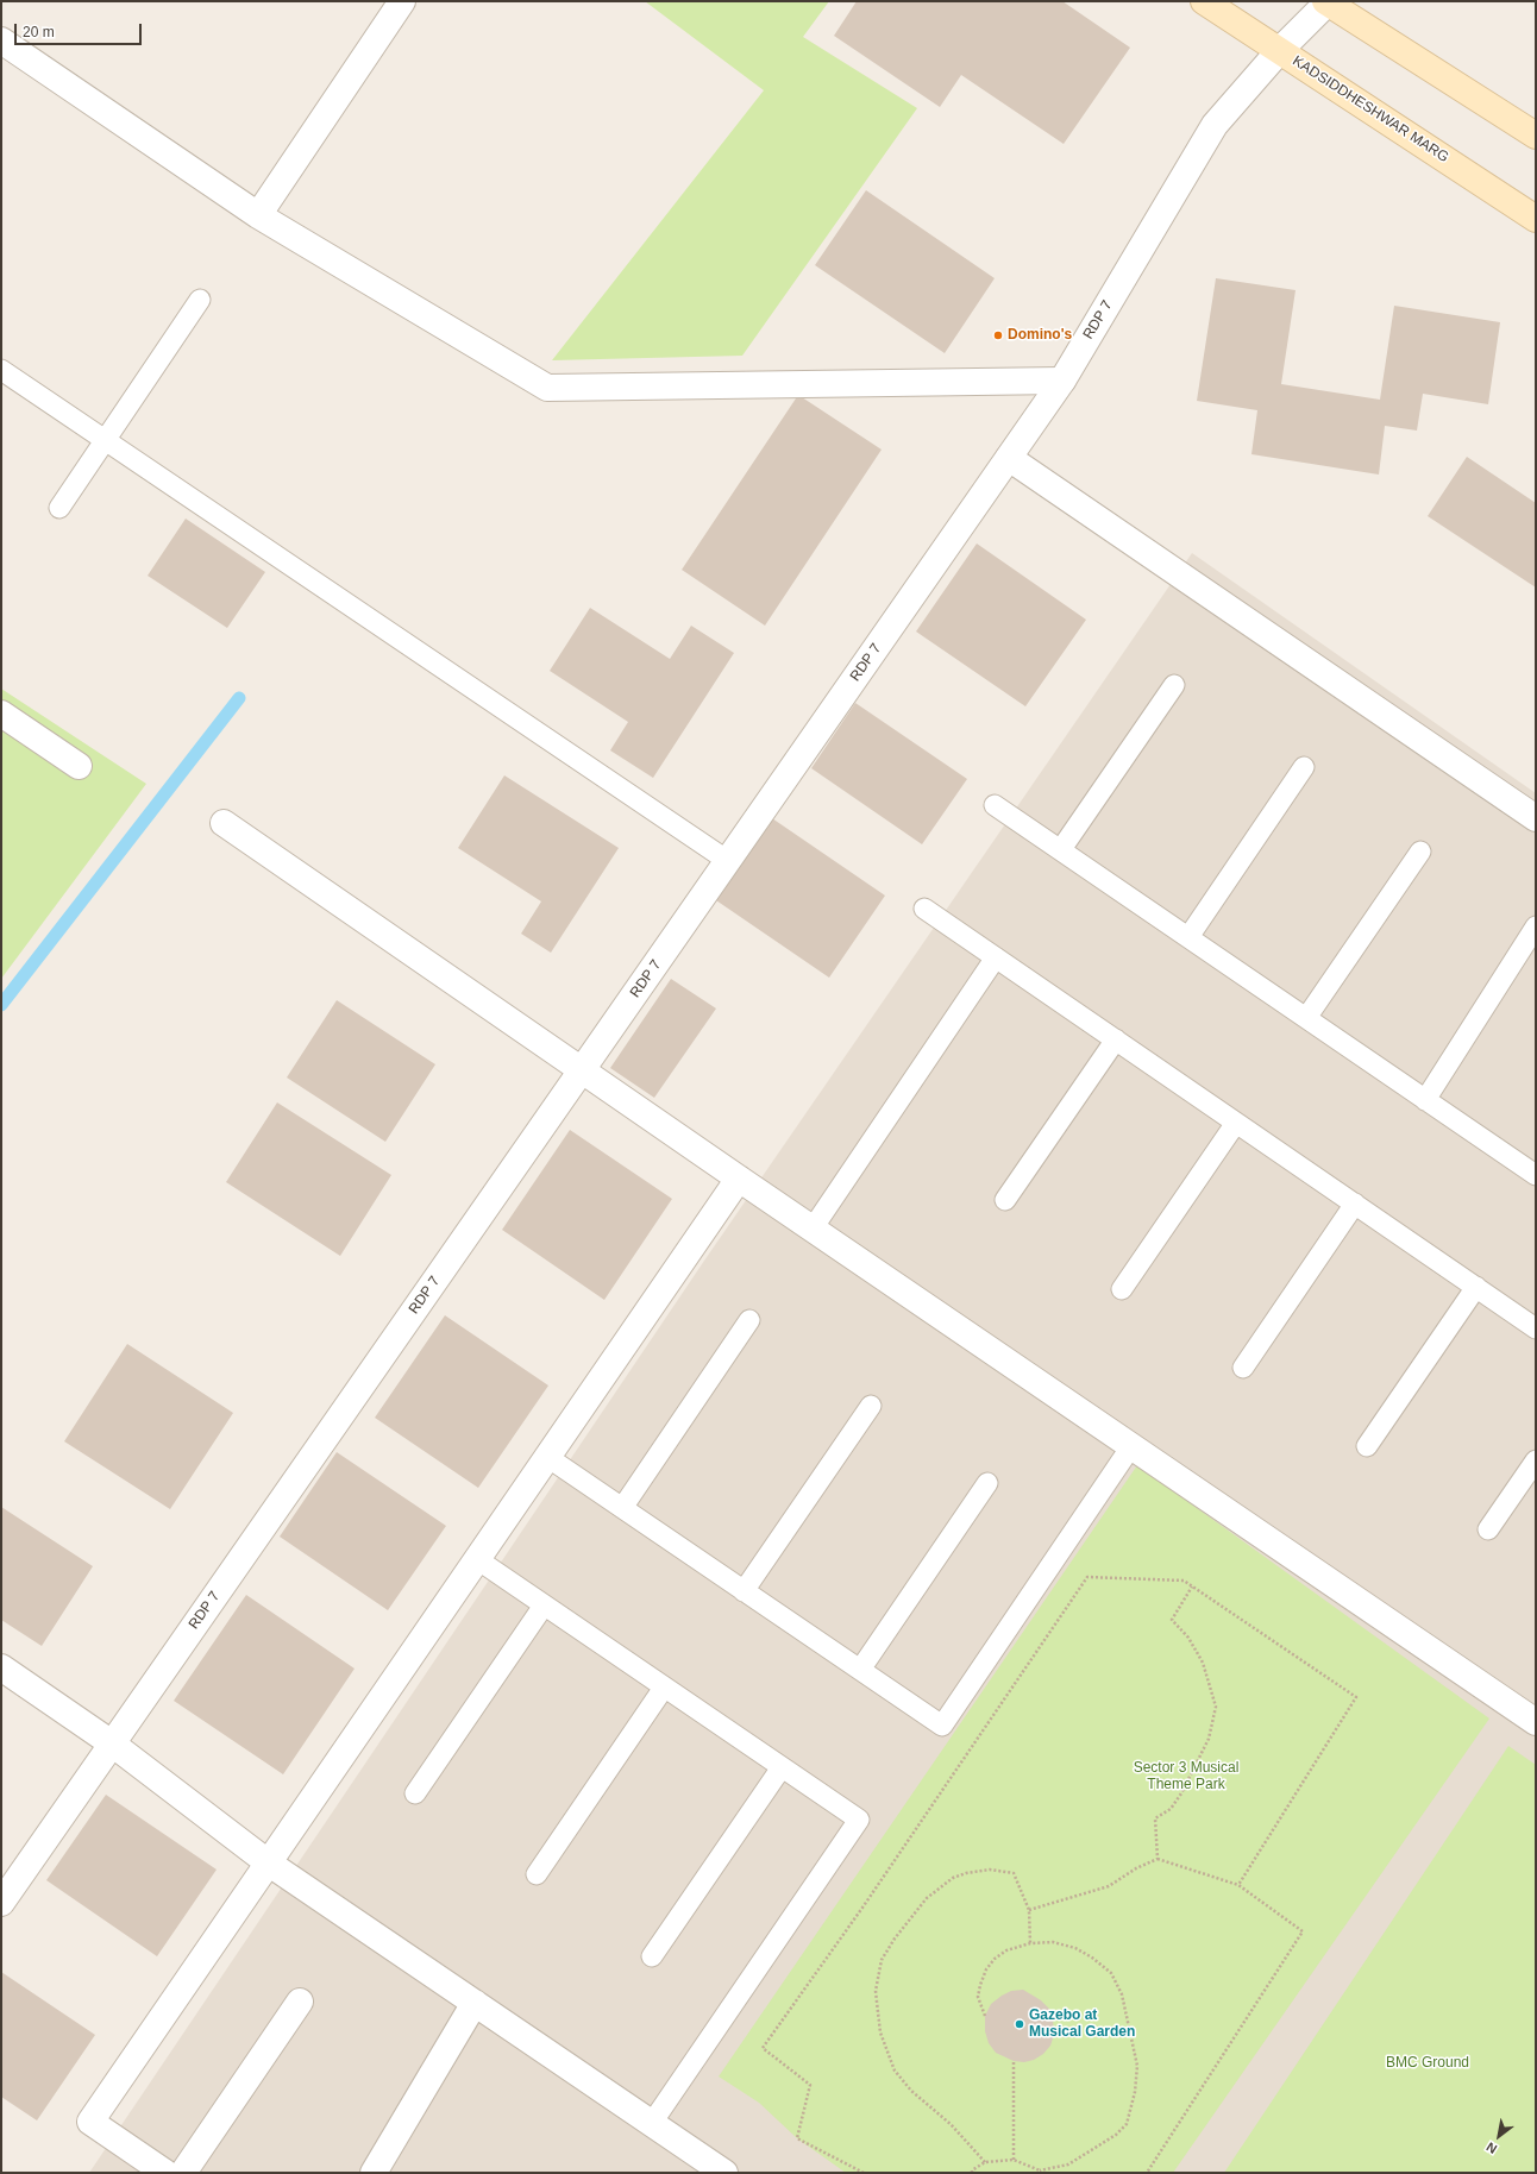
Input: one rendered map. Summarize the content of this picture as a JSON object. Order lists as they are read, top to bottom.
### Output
{
  "streets": {
    "main road": ["KADSIDDHESHWAR MARG"],
    "street": ["RDP 7"]
  },
  "crossings": [
    ["KADSIDDHESHWAR MARG", "RDP 7"]
  ],
  "parks": ["Sector 3 Musical Theme Park", "BMC Ground"],
  "places": ["Domino's", "Gazebo at Musical Garden"],
  "scale_bar": "20 m",
  "north": "bottom left"
}
